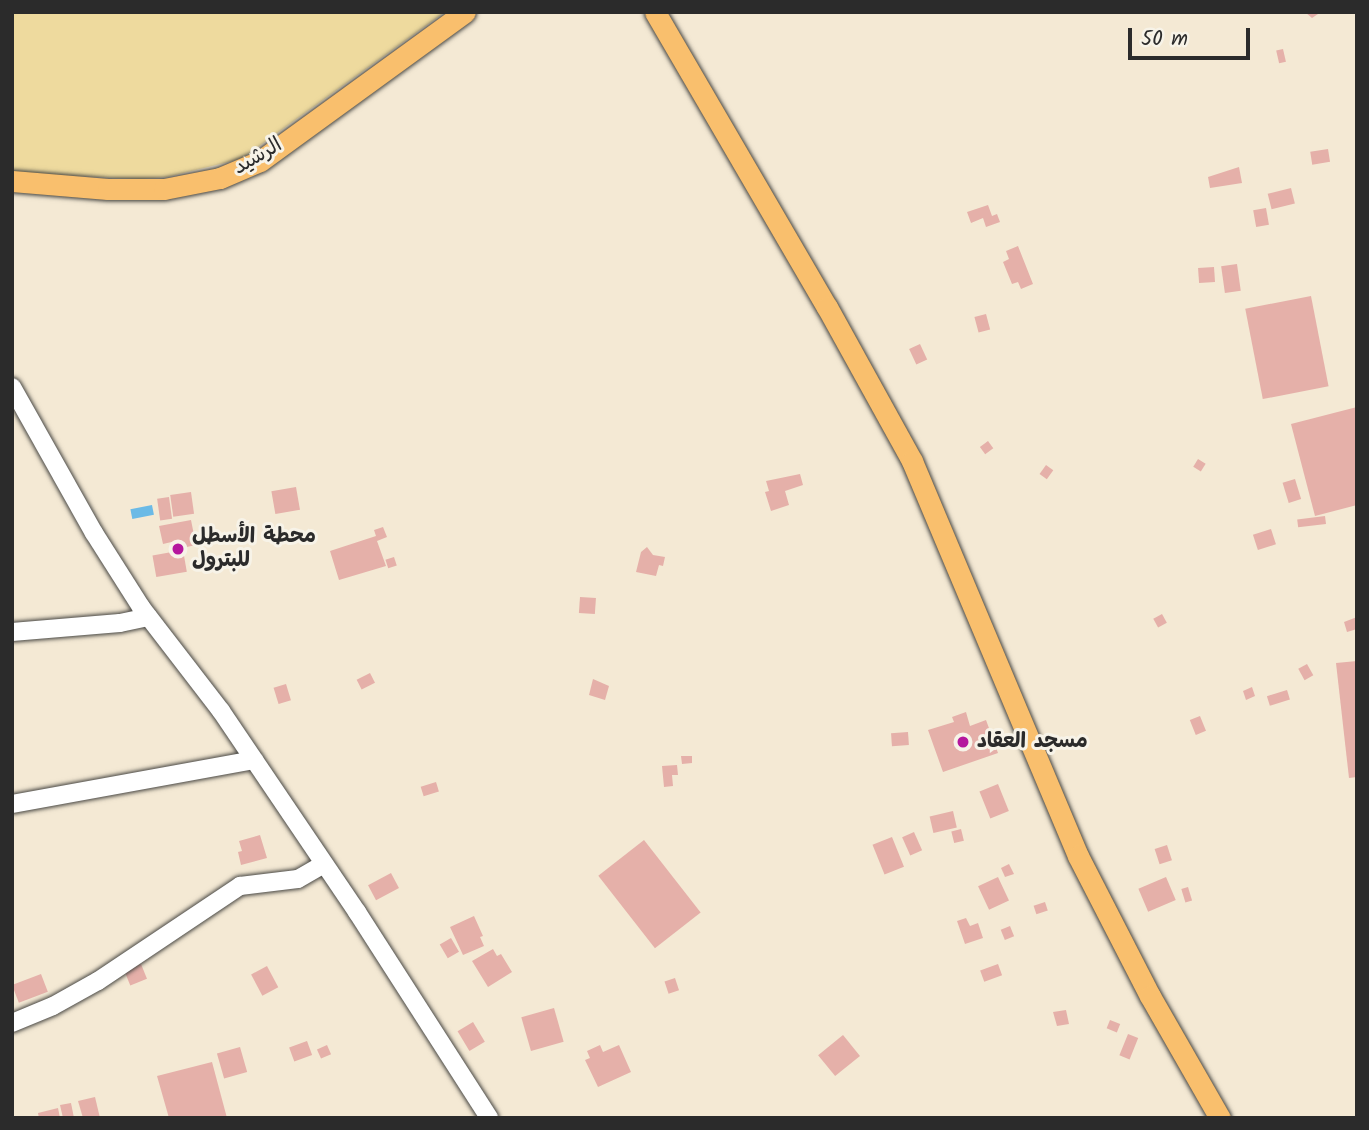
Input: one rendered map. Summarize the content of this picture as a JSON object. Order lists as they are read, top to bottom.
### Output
{
  "streets": {
    "main road": ["الرشيد"]
  },
  "places": ["محطة الأسطل للبترول", "مسجد العقاد"],
  "scale_bar": "50 m"
}
